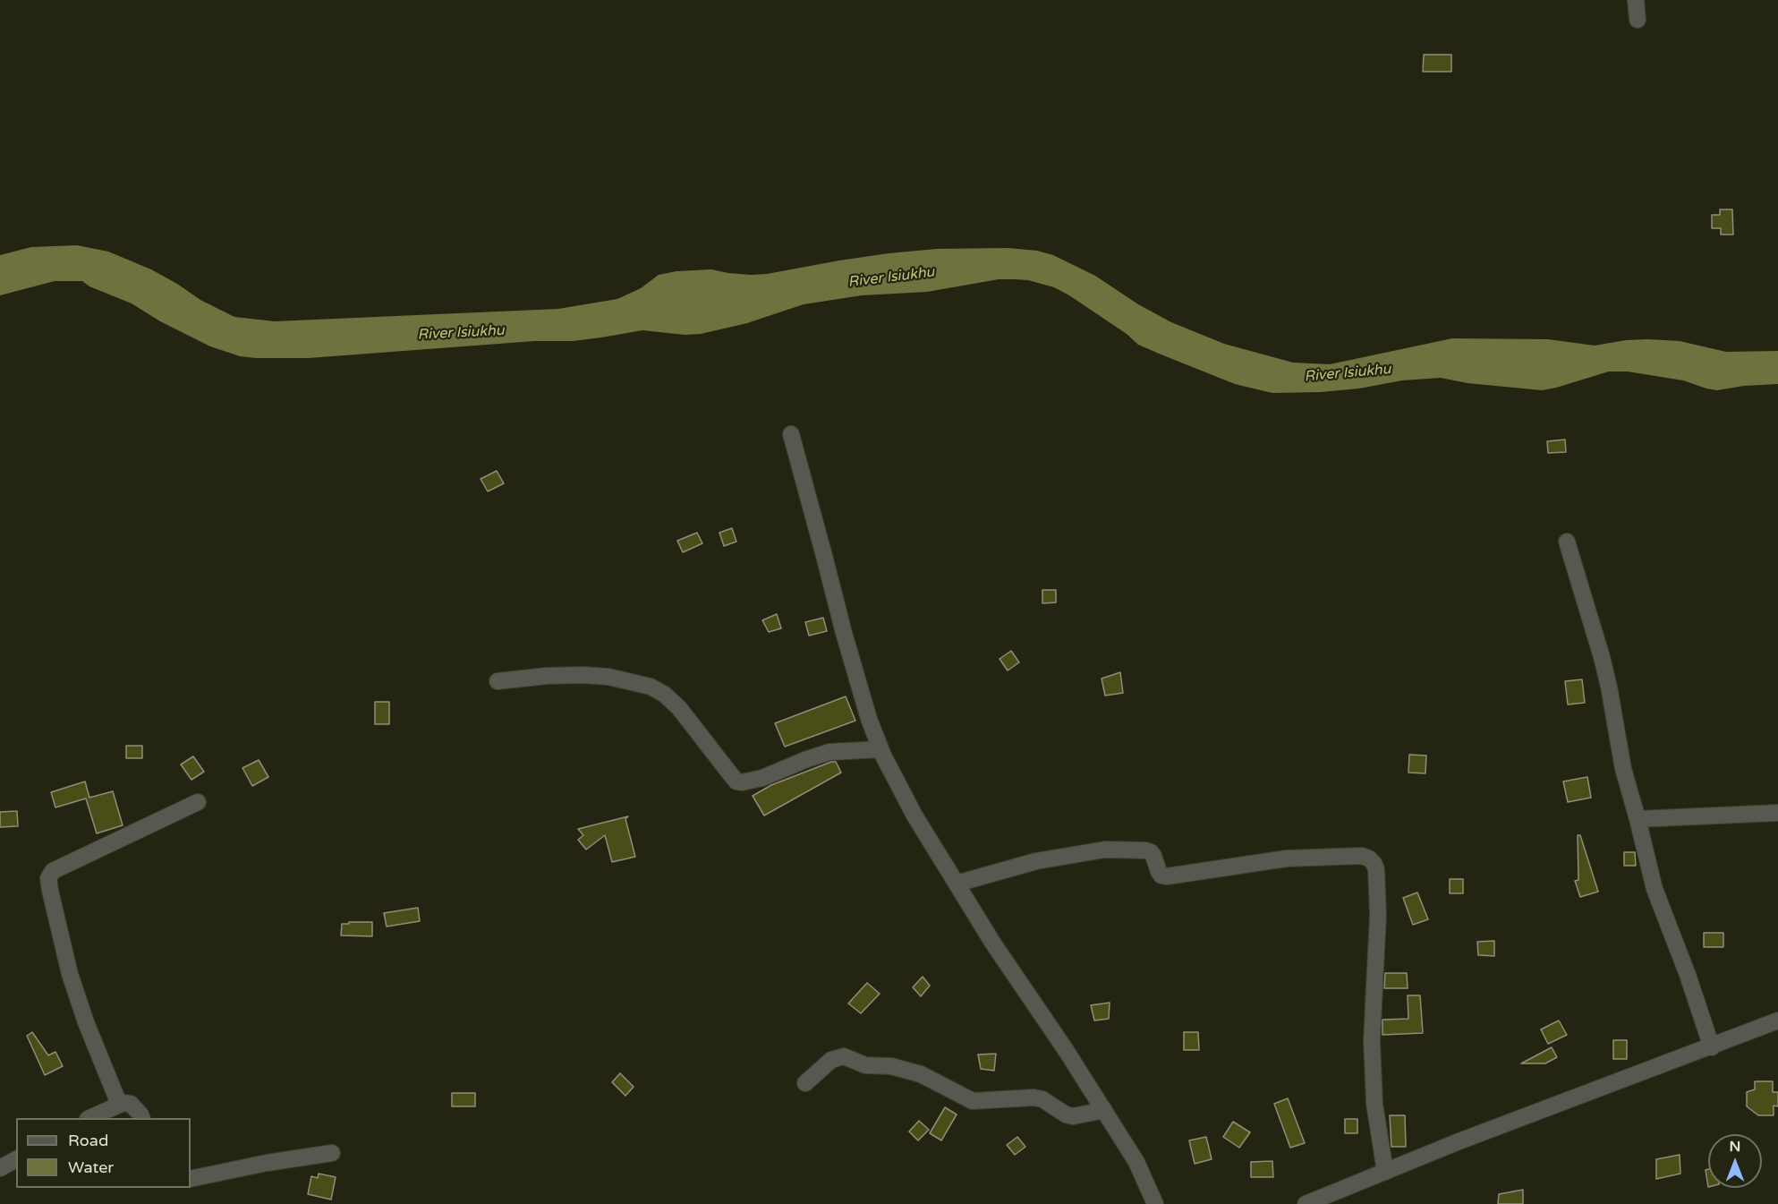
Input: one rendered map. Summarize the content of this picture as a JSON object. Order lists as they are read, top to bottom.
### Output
{
  "water": ["River Isiukhu"],
  "legend": ["Road", "Water"],
  "north": "top"
}
